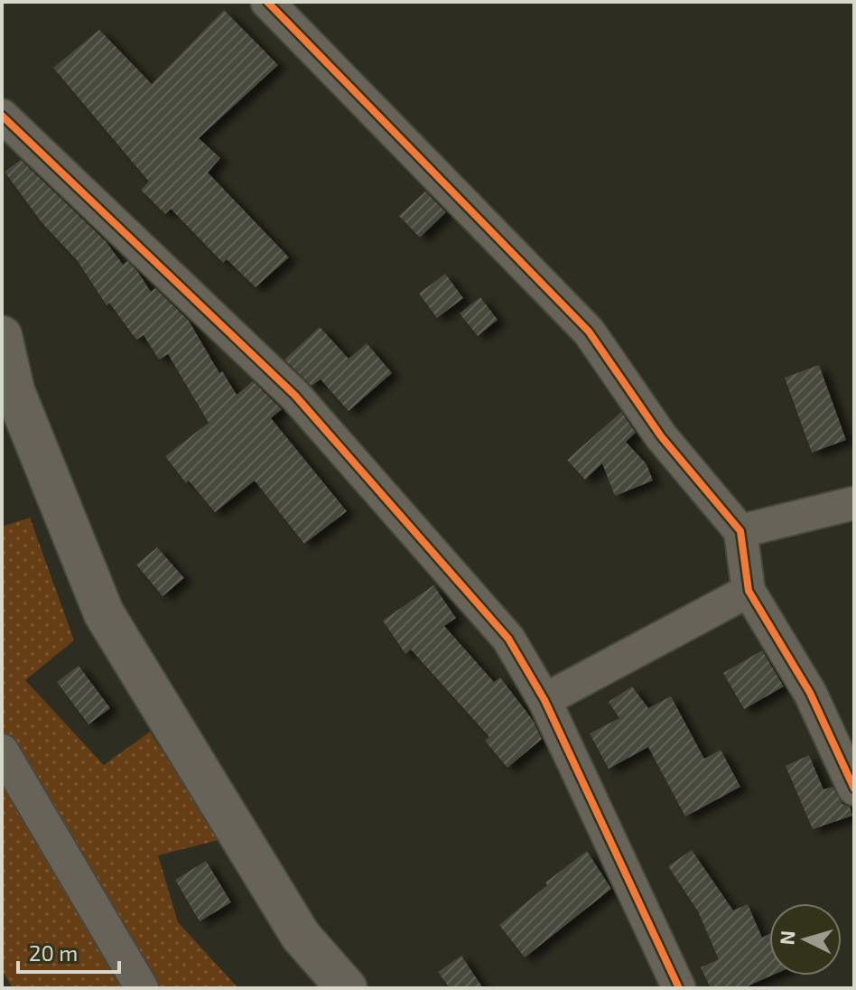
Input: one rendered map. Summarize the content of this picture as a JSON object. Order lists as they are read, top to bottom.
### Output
{
  "scale_bar": "20 m",
  "north": "left"
}
